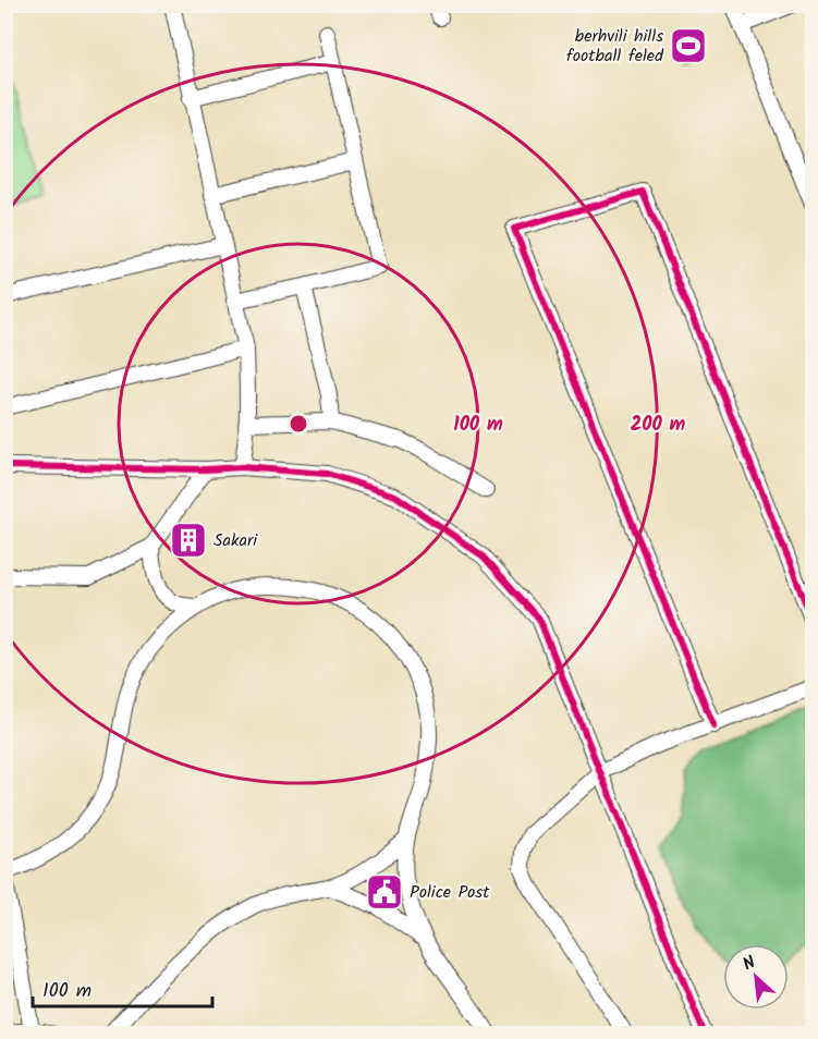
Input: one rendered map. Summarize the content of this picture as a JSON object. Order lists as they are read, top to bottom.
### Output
{
  "places": {
    "sports": ["berhvili hills football feled"],
    "building": ["Sakari"],
    "public building": ["Police Post"]
  },
  "scale_bar": "100 m",
  "north": "top left",
  "rings": ["100 m", "200 m"]
}
